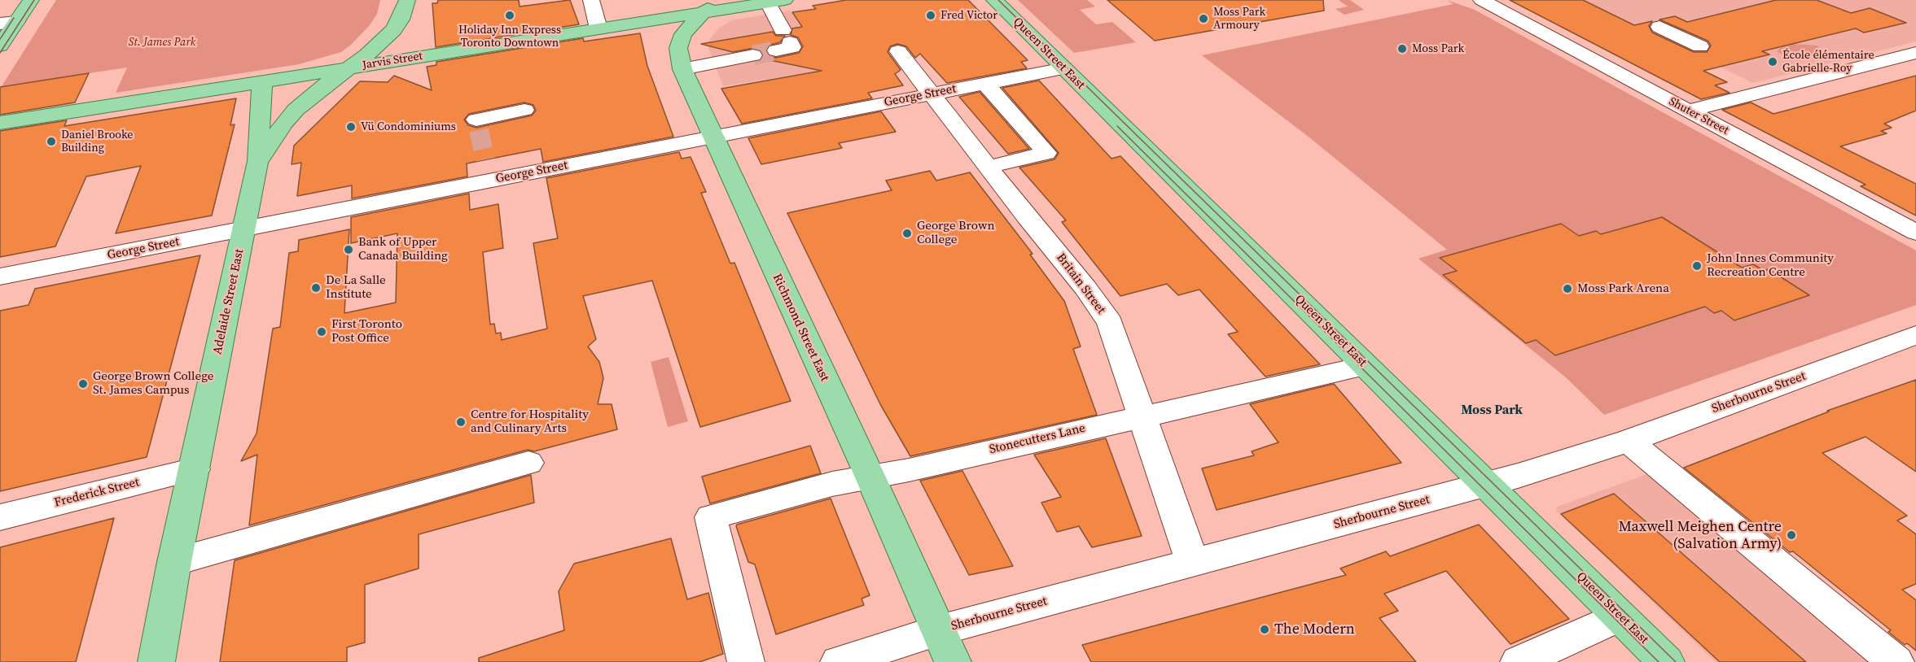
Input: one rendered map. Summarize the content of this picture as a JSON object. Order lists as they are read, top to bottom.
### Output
{
  "streets": {
    "main road": [
      "Queen Street East",
      "Jarvis Street",
      "Adelaide Street East",
      "Richmond Street East"
    ],
    "street": [
      "George Street",
      "Shuter Street",
      "Britain Street",
      "Sherbourne Street",
      "Stonecutters Lane",
      "Frederick Street"
    ]
  },
  "crossings": [
    ["Queen Street East", "George Street"],
    ["Queen Street East", "Sherbourne Street"],
    ["Queen Street East", "Stonecutters Lane"],
    ["Jarvis Street", "Adelaide Street East"],
    ["Jarvis Street", "Richmond Street East"],
    ["George Street", "Britain Street"],
    ["George Street", "Adelaide Street East"],
    ["George Street", "Richmond Street East"],
    ["Britain Street", "Sherbourne Street"],
    ["Britain Street", "Stonecutters Lane"],
    ["Adelaide Street East", "Frederick Street"],
    ["Richmond Street East", "Sherbourne Street"],
    ["Richmond Street East", "Stonecutters Lane"]
  ],
  "districts": ["Moss Park"],
  "parks": ["St. James Park"],
  "places": [
    "Holiday Inn Express Toronto Downtown",
    "Fred Victor",
    "Moss Park Armoury",
    "Moss Park",
    "École élémentaire Gabrielle-Roy",
    "Vü Condominiums",
    "Daniel Brooke Building",
    "George Brown College",
    "Bank of Upper Canada Building",
    "John Innes Community Recreation Centre",
    "De La Salle Institute",
    "Moss Park Arena",
    "First Toronto Post Office",
    "George Brown College St. James Campus",
    "Centre for Hospitality and Culinary Arts",
    "Maxwell Meighen Centre (Salvation Army)",
    "The Modern"
  ]
}
